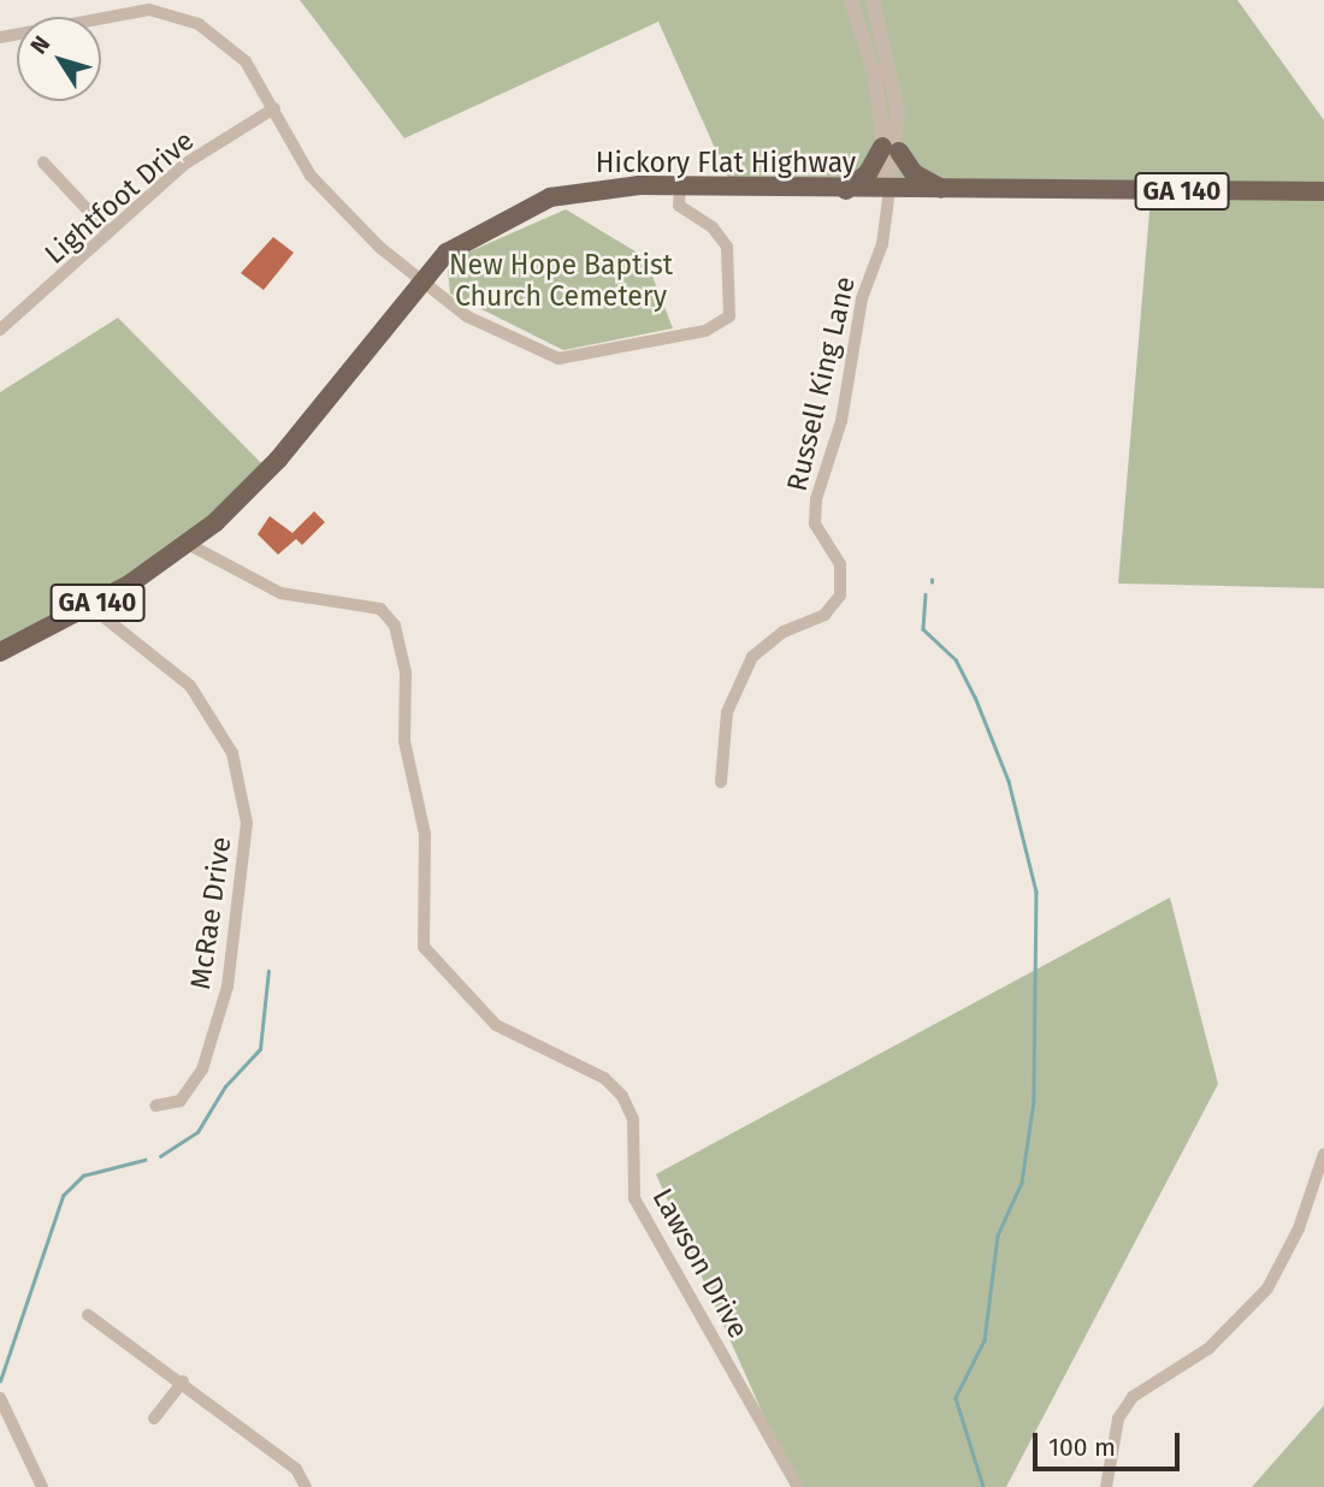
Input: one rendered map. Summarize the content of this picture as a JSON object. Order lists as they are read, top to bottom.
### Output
{
  "streets": {
    "main road": ["Hickory Flat Highway", "GA 140"],
    "street": [
      "Lightfoot Drive",
      "Russell King Lane",
      "McRae Drive",
      "Lawson Drive"
    ]
  },
  "crossings": [
    ["Hickory Flat Highway", "Russell King Lane"],
    ["Hickory Flat Highway", "McRae Drive"],
    ["Hickory Flat Highway", "Lawson Drive"]
  ],
  "parks": ["New Hope Baptist Church Cemetery"],
  "scale_bar": "100 m",
  "north": "top left"
}
